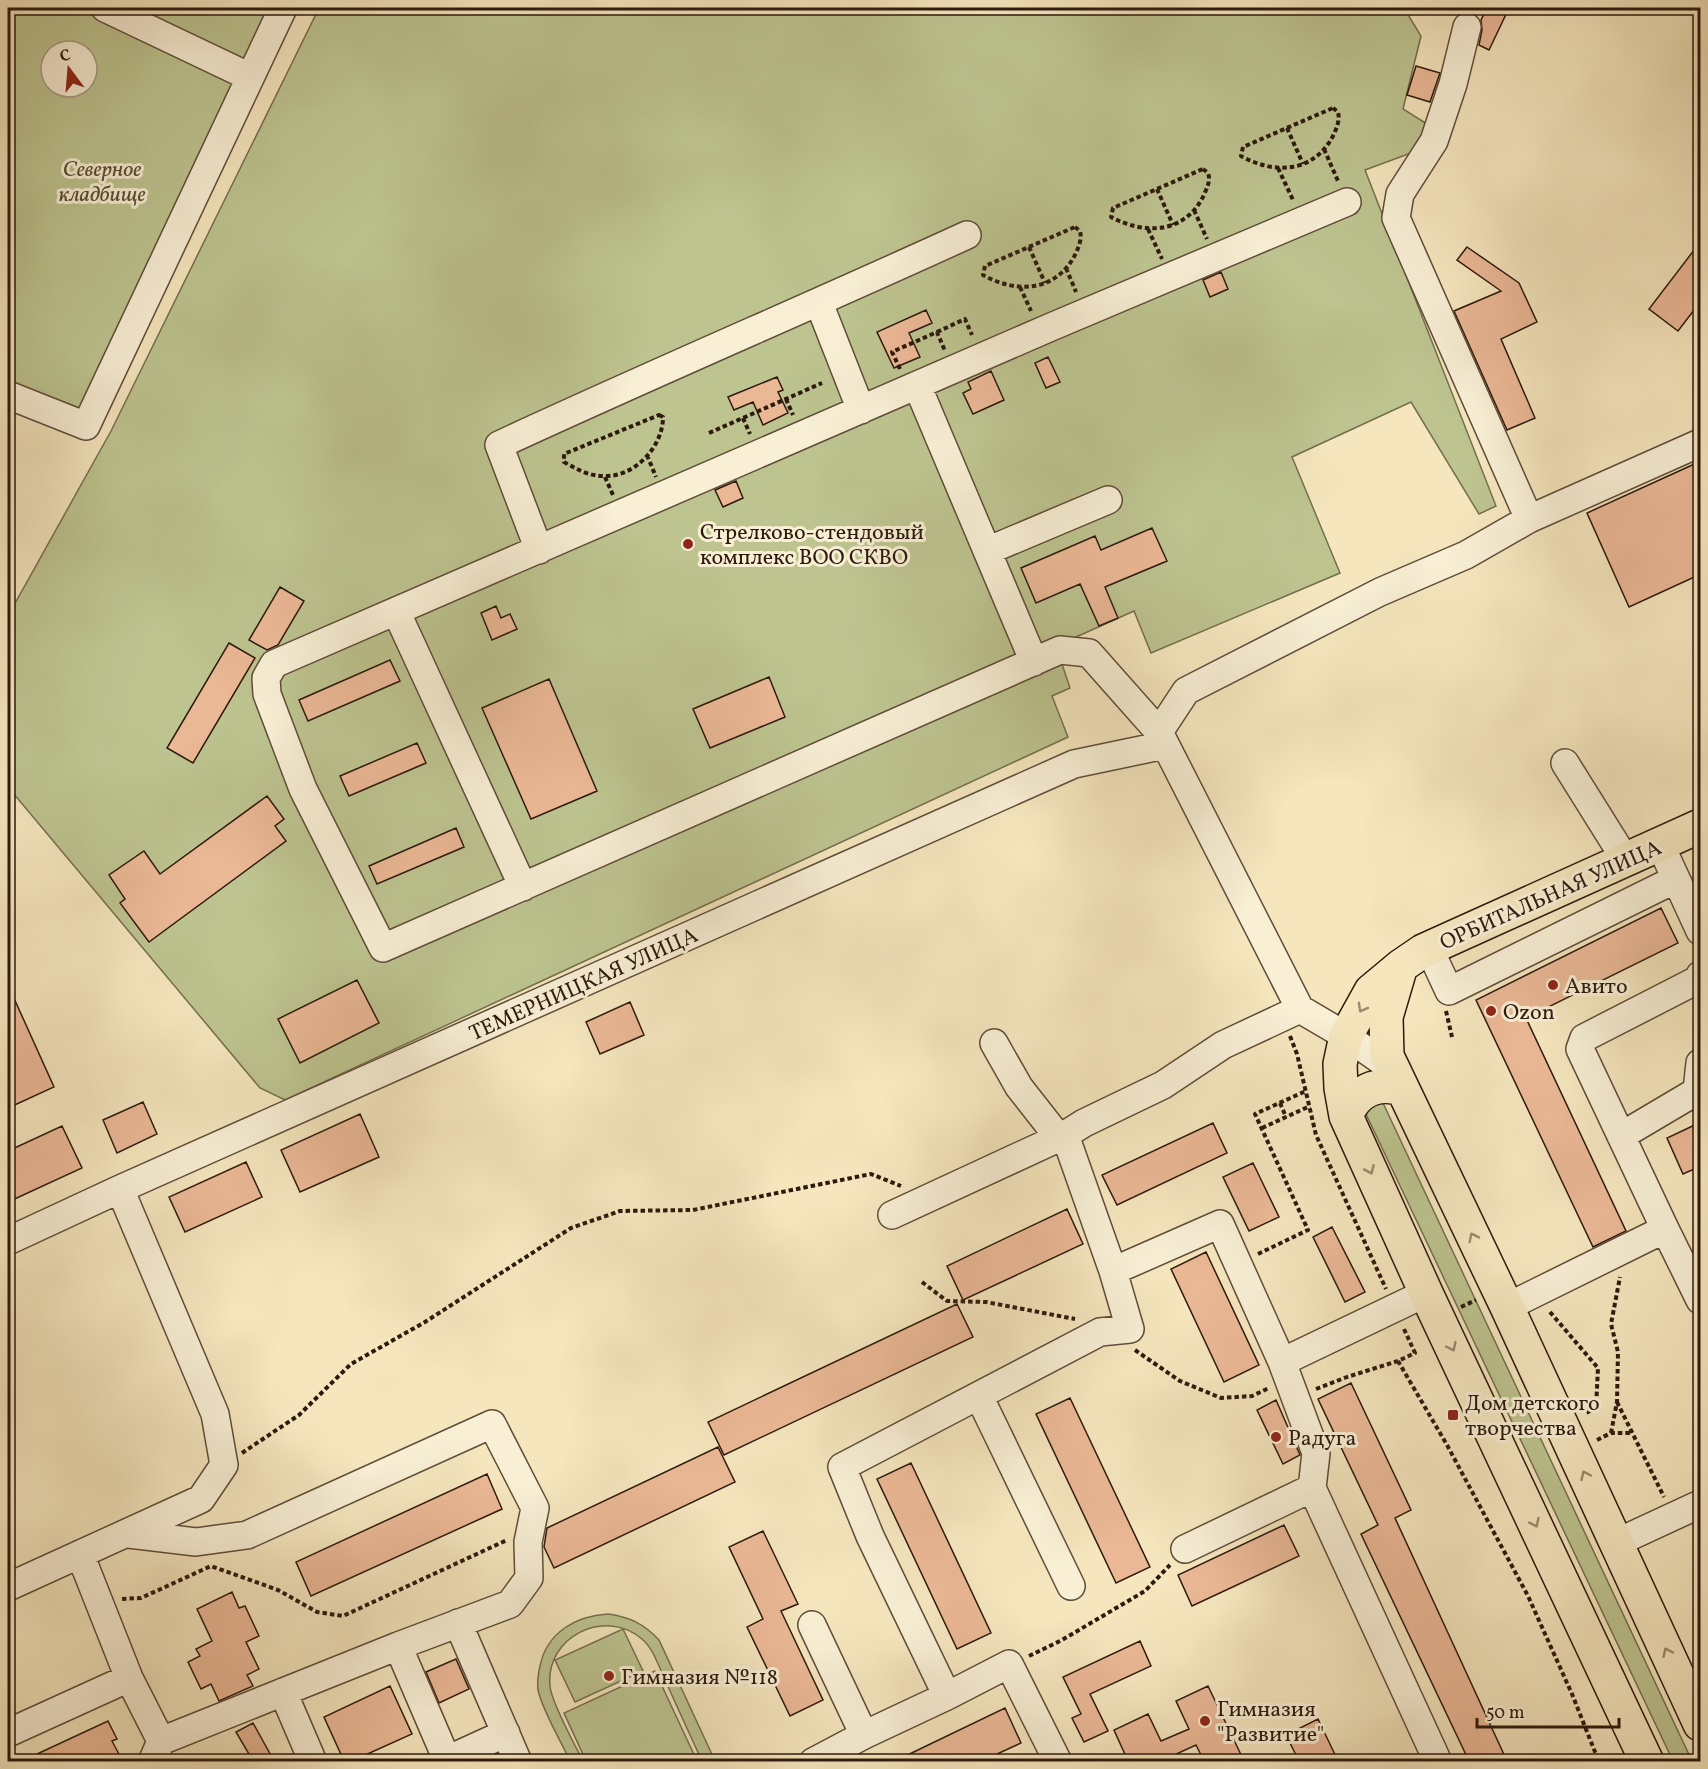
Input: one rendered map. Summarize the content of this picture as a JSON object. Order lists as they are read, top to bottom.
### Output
{
  "streets": {
    "main road": ["ОРБИТАЛЬНАЯ УЛИЦА"],
    "street": ["ТЕМЕРНИЦКАЯ УЛИЦА"]
  },
  "parks": ["Северное кладбище"],
  "places": {
    "other": [
      "Стрелково-стендовый комплекс ВОО СКВО",
      "Авито",
      "Ozon",
      "Радуга",
      "Гимназия №118",
      "Гимназия \"Развитие\""
    ],
    "transit": ["Дом детского творчества"]
  },
  "scale_bar": "50 m",
  "north": "top"
}
